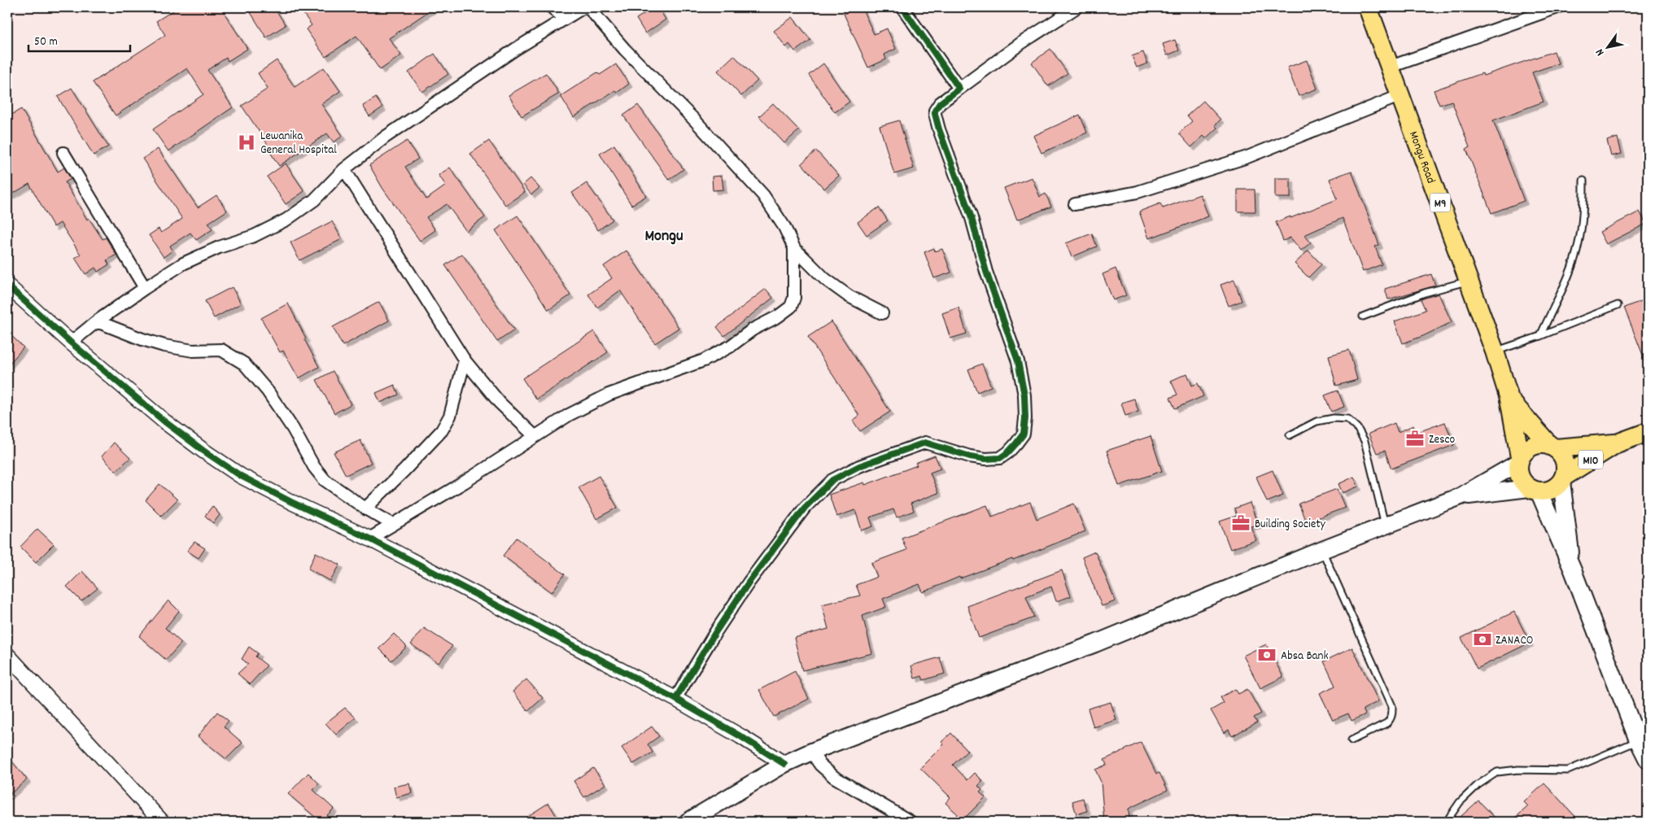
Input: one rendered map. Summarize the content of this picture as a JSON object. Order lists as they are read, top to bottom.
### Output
{
  "streets": {
    "main road": ["Mongu Road", "M9", "M10"]
  },
  "crossings": [
    ["Mongu Road", "M10"]
  ],
  "districts": ["Mongu"],
  "places": {
    "hospital": ["Lewanika General Hospital"],
    "office": ["Zesco", "Building Society"],
    "bank": ["ZANACO", "Absa Bank"]
  },
  "scale_bar": "50 m",
  "north": "bottom left"
}
